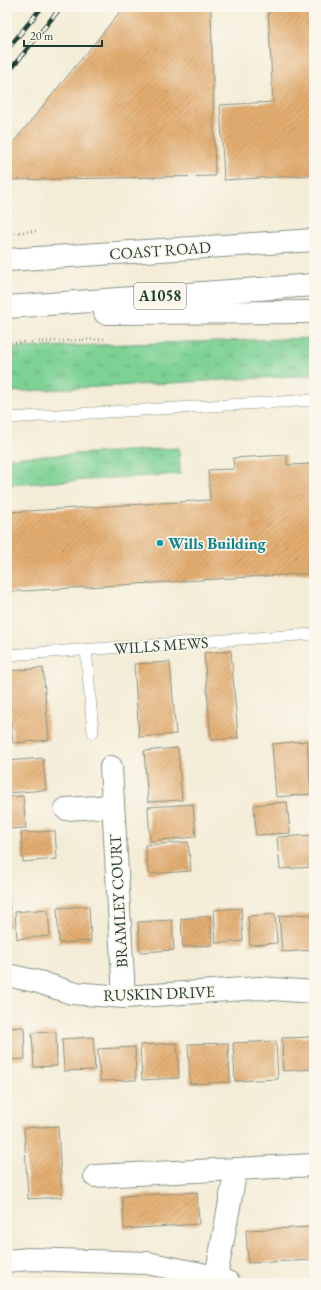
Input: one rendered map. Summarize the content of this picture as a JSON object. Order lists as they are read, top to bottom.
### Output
{
  "streets": {
    "main road": [
      "COAST ROAD",
      "A1058",
      "BRAMLEY COURT",
      "RUSKIN DRIVE"
    ],
    "lane": ["WILLS MEWS"]
  },
  "crossings": [
    ["BRAMLEY COURT", "RUSKIN DRIVE"]
  ],
  "places": ["Wills Building"],
  "scale_bar": "20 m"
}
